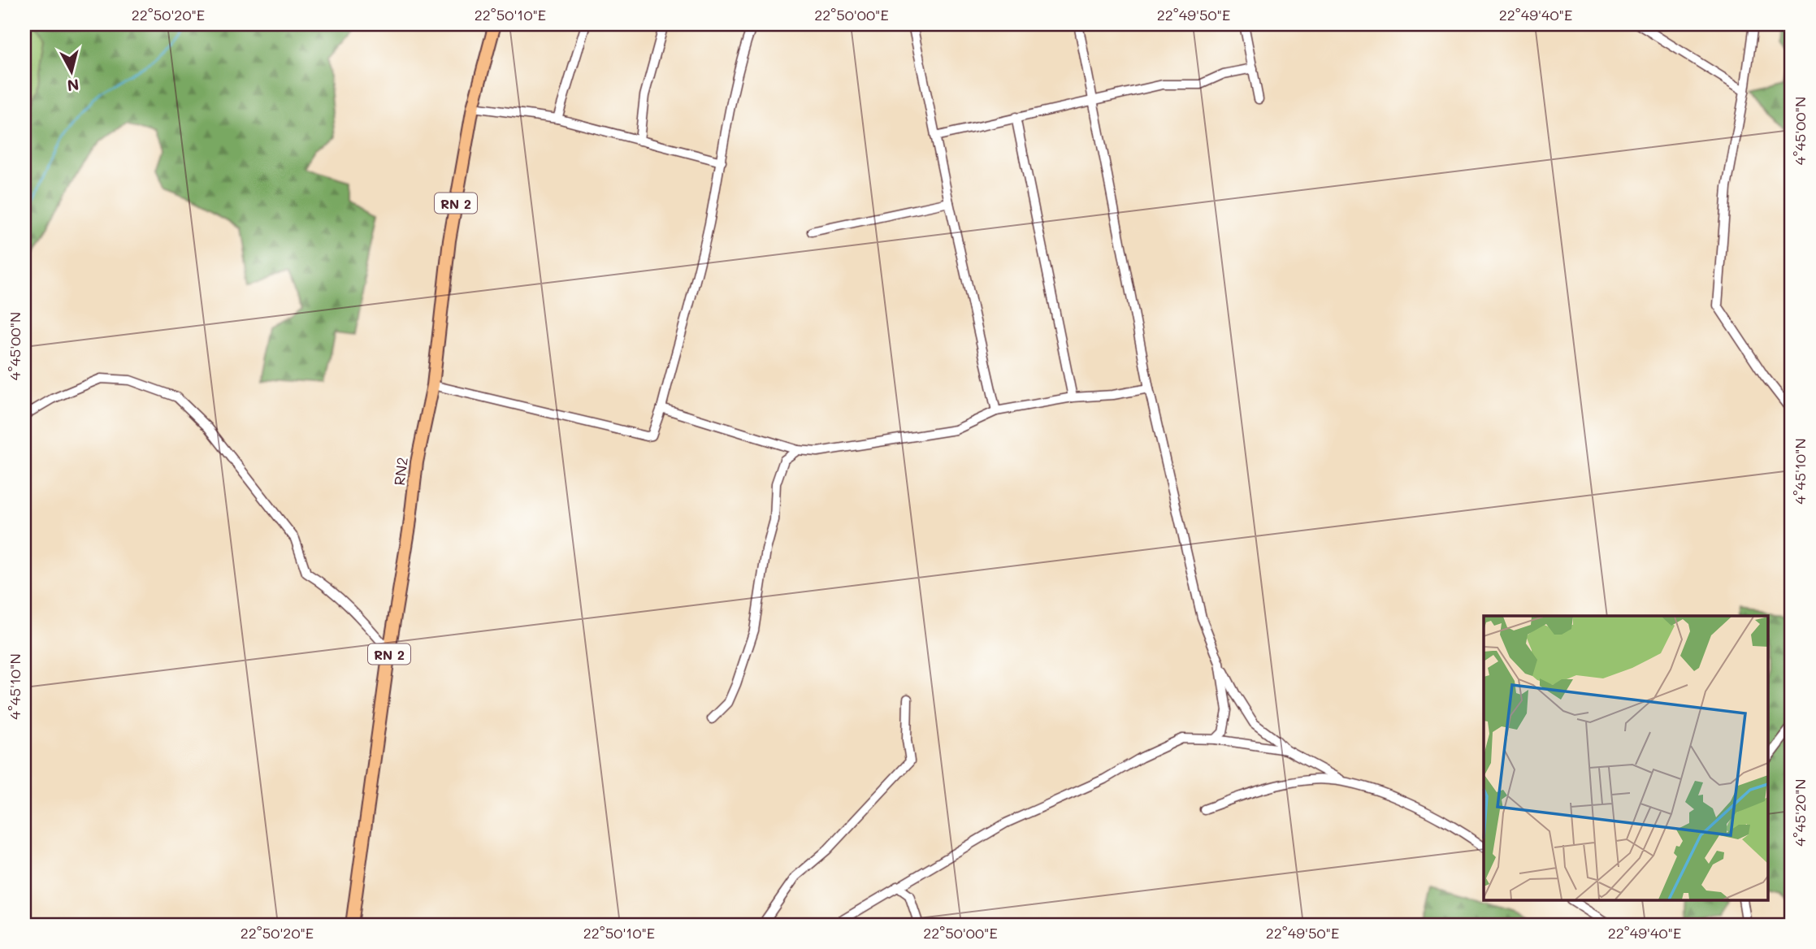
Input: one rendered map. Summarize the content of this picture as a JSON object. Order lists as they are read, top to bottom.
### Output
{
  "streets": {
    "main road": ["RN 2", "RN2"]
  },
  "north": "bottom",
  "coordinates": [
    "22°50'20\"E",
    "22°50'10\"E",
    "22°50'00\"E",
    "22°49'50\"E",
    "22°49'40\"E",
    "4°45'00\"N",
    "4°45'10\"N",
    "4°45'20\"N"
  ]
}
